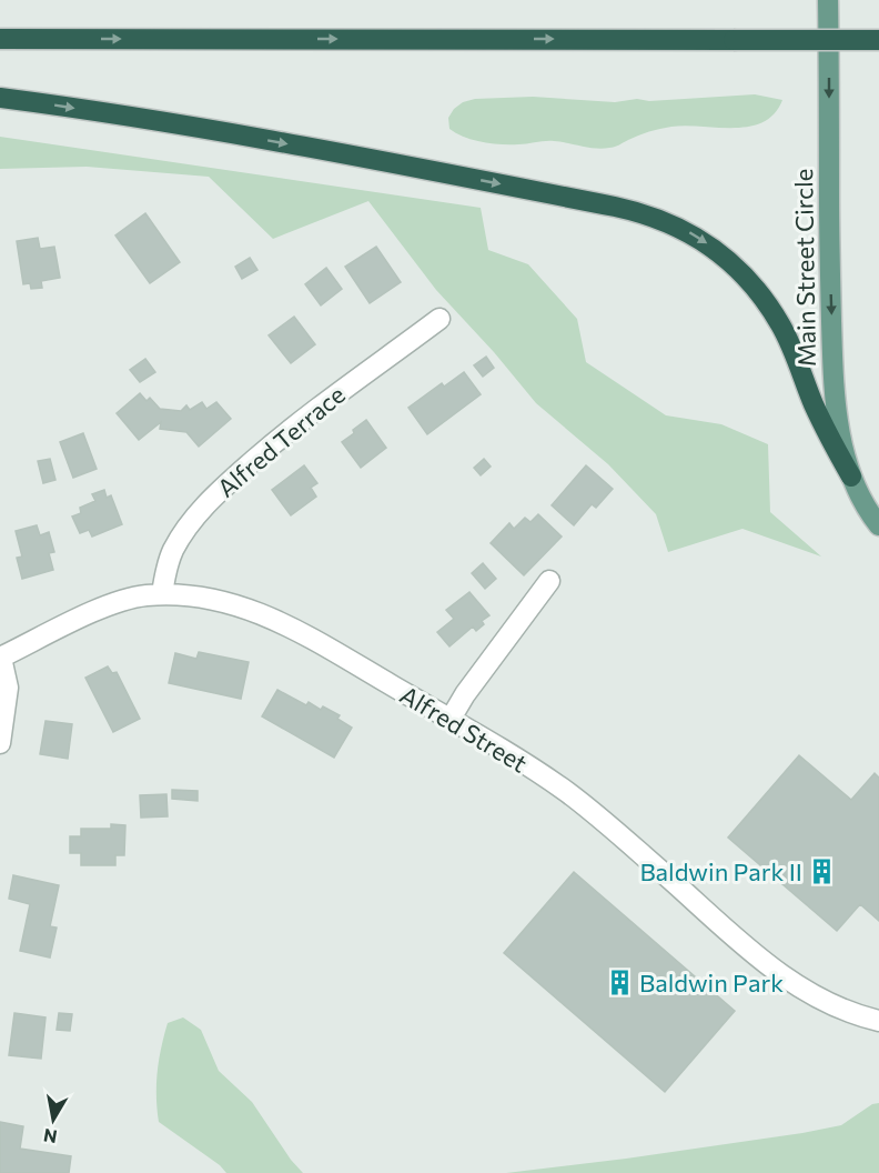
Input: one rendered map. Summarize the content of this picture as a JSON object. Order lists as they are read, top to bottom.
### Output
{
  "streets": {
    "main road": ["Main Street Circle"],
    "street": ["Alfred Terrace", "Alfred Street"]
  },
  "crossings": [
    ["Alfred Terrace", "Alfred Street"]
  ],
  "one_way": ["Main Street Circle"],
  "places": {
    "building": ["Baldwin Park II", "Baldwin Park"]
  },
  "north": "bottom"
}
